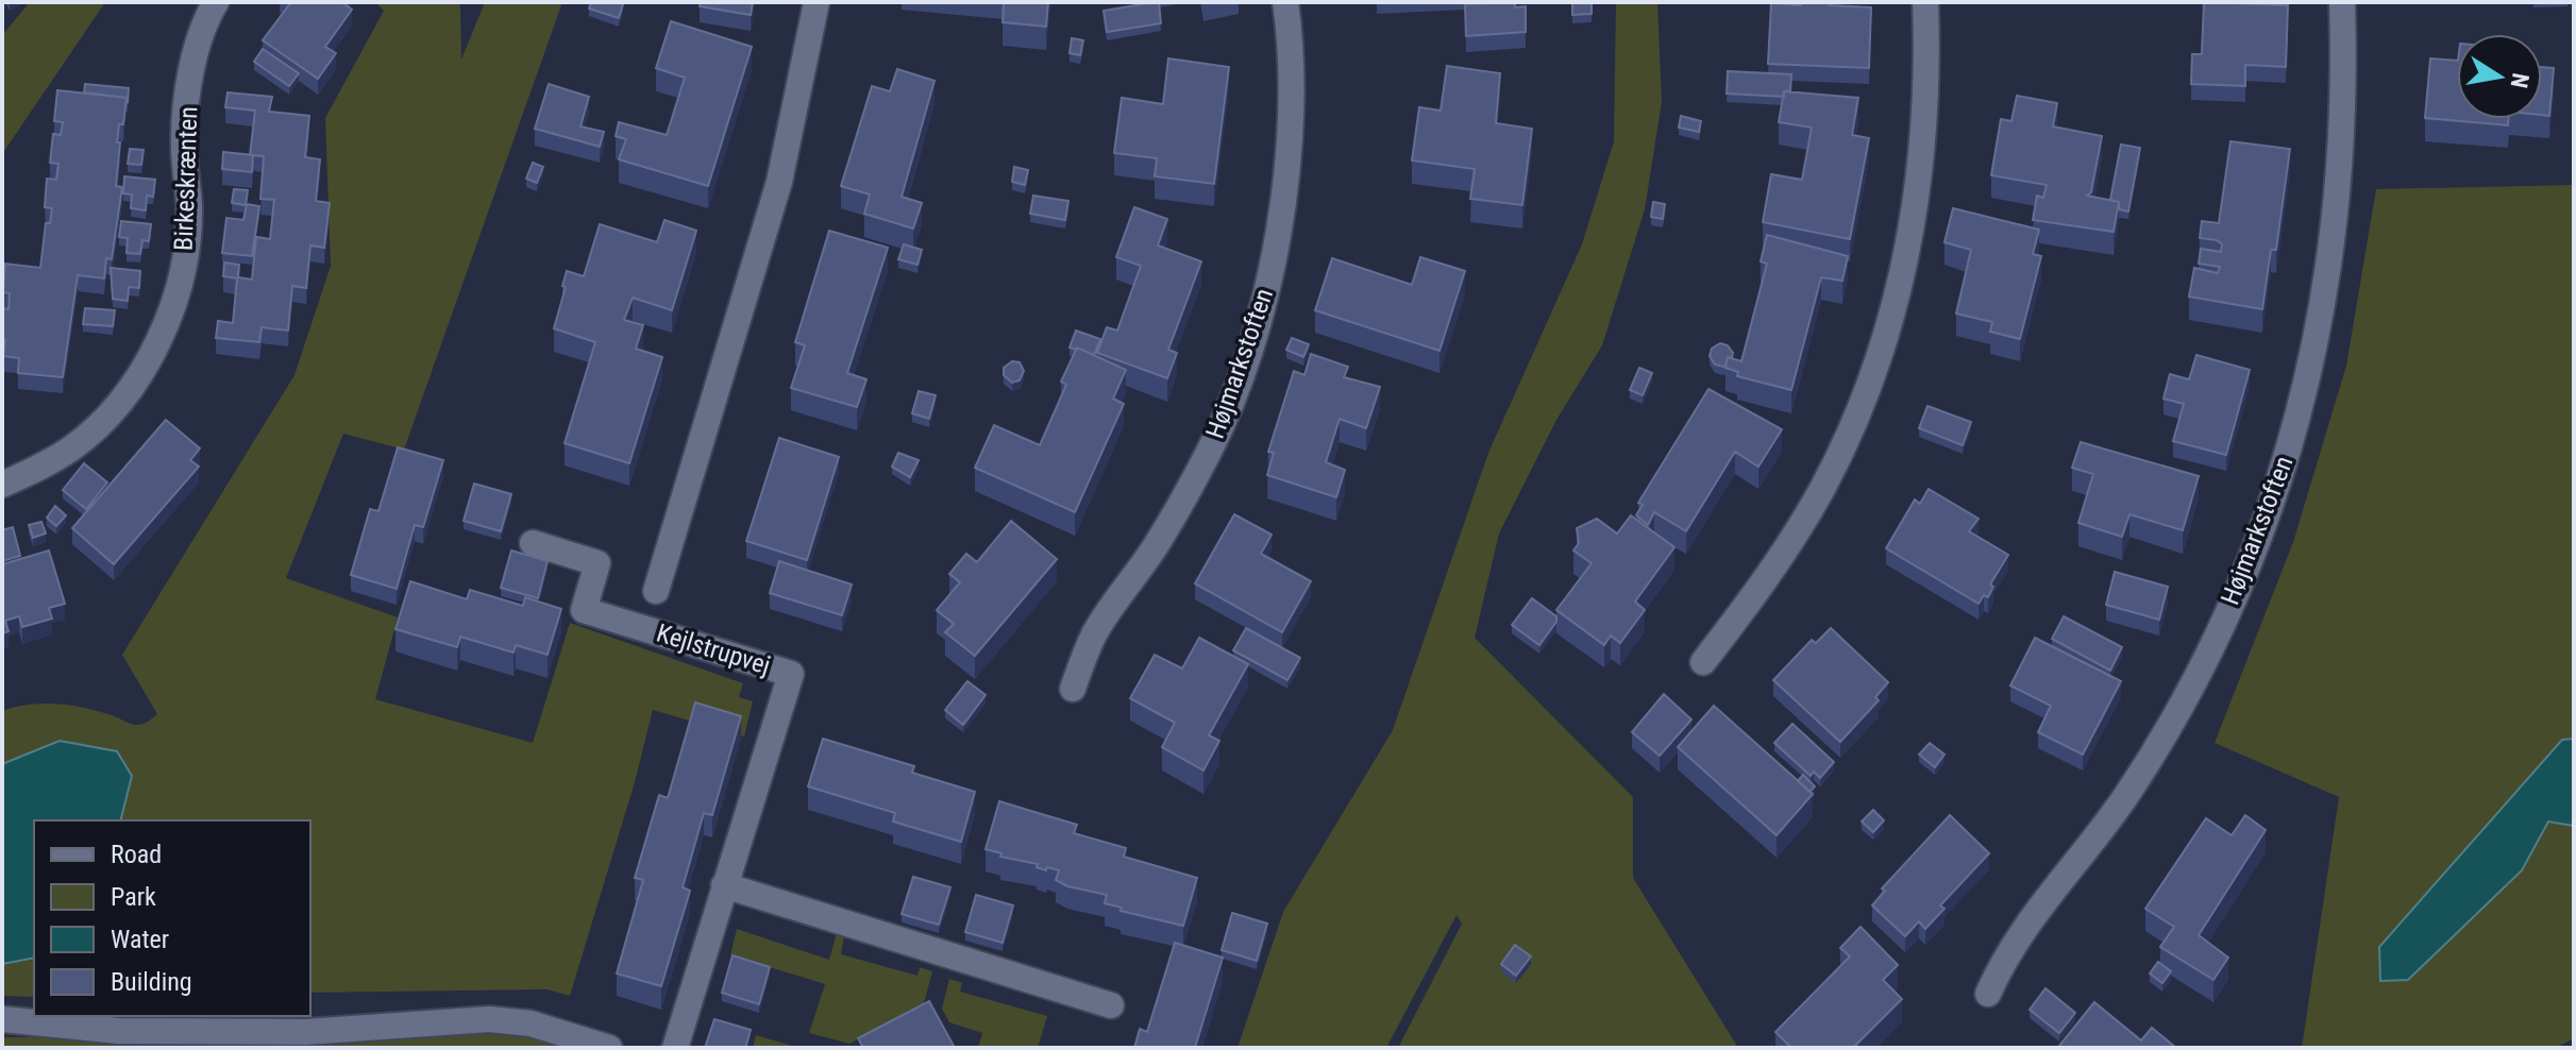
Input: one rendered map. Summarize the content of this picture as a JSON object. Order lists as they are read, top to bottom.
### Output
{
  "streets": {
    "street": ["Birkeskrænten", "Højmarkstoften", "Kejlstrupvej"]
  },
  "legend": [
    "Road",
    "Park",
    "Water",
    "Building"
  ],
  "north": "right"
}
